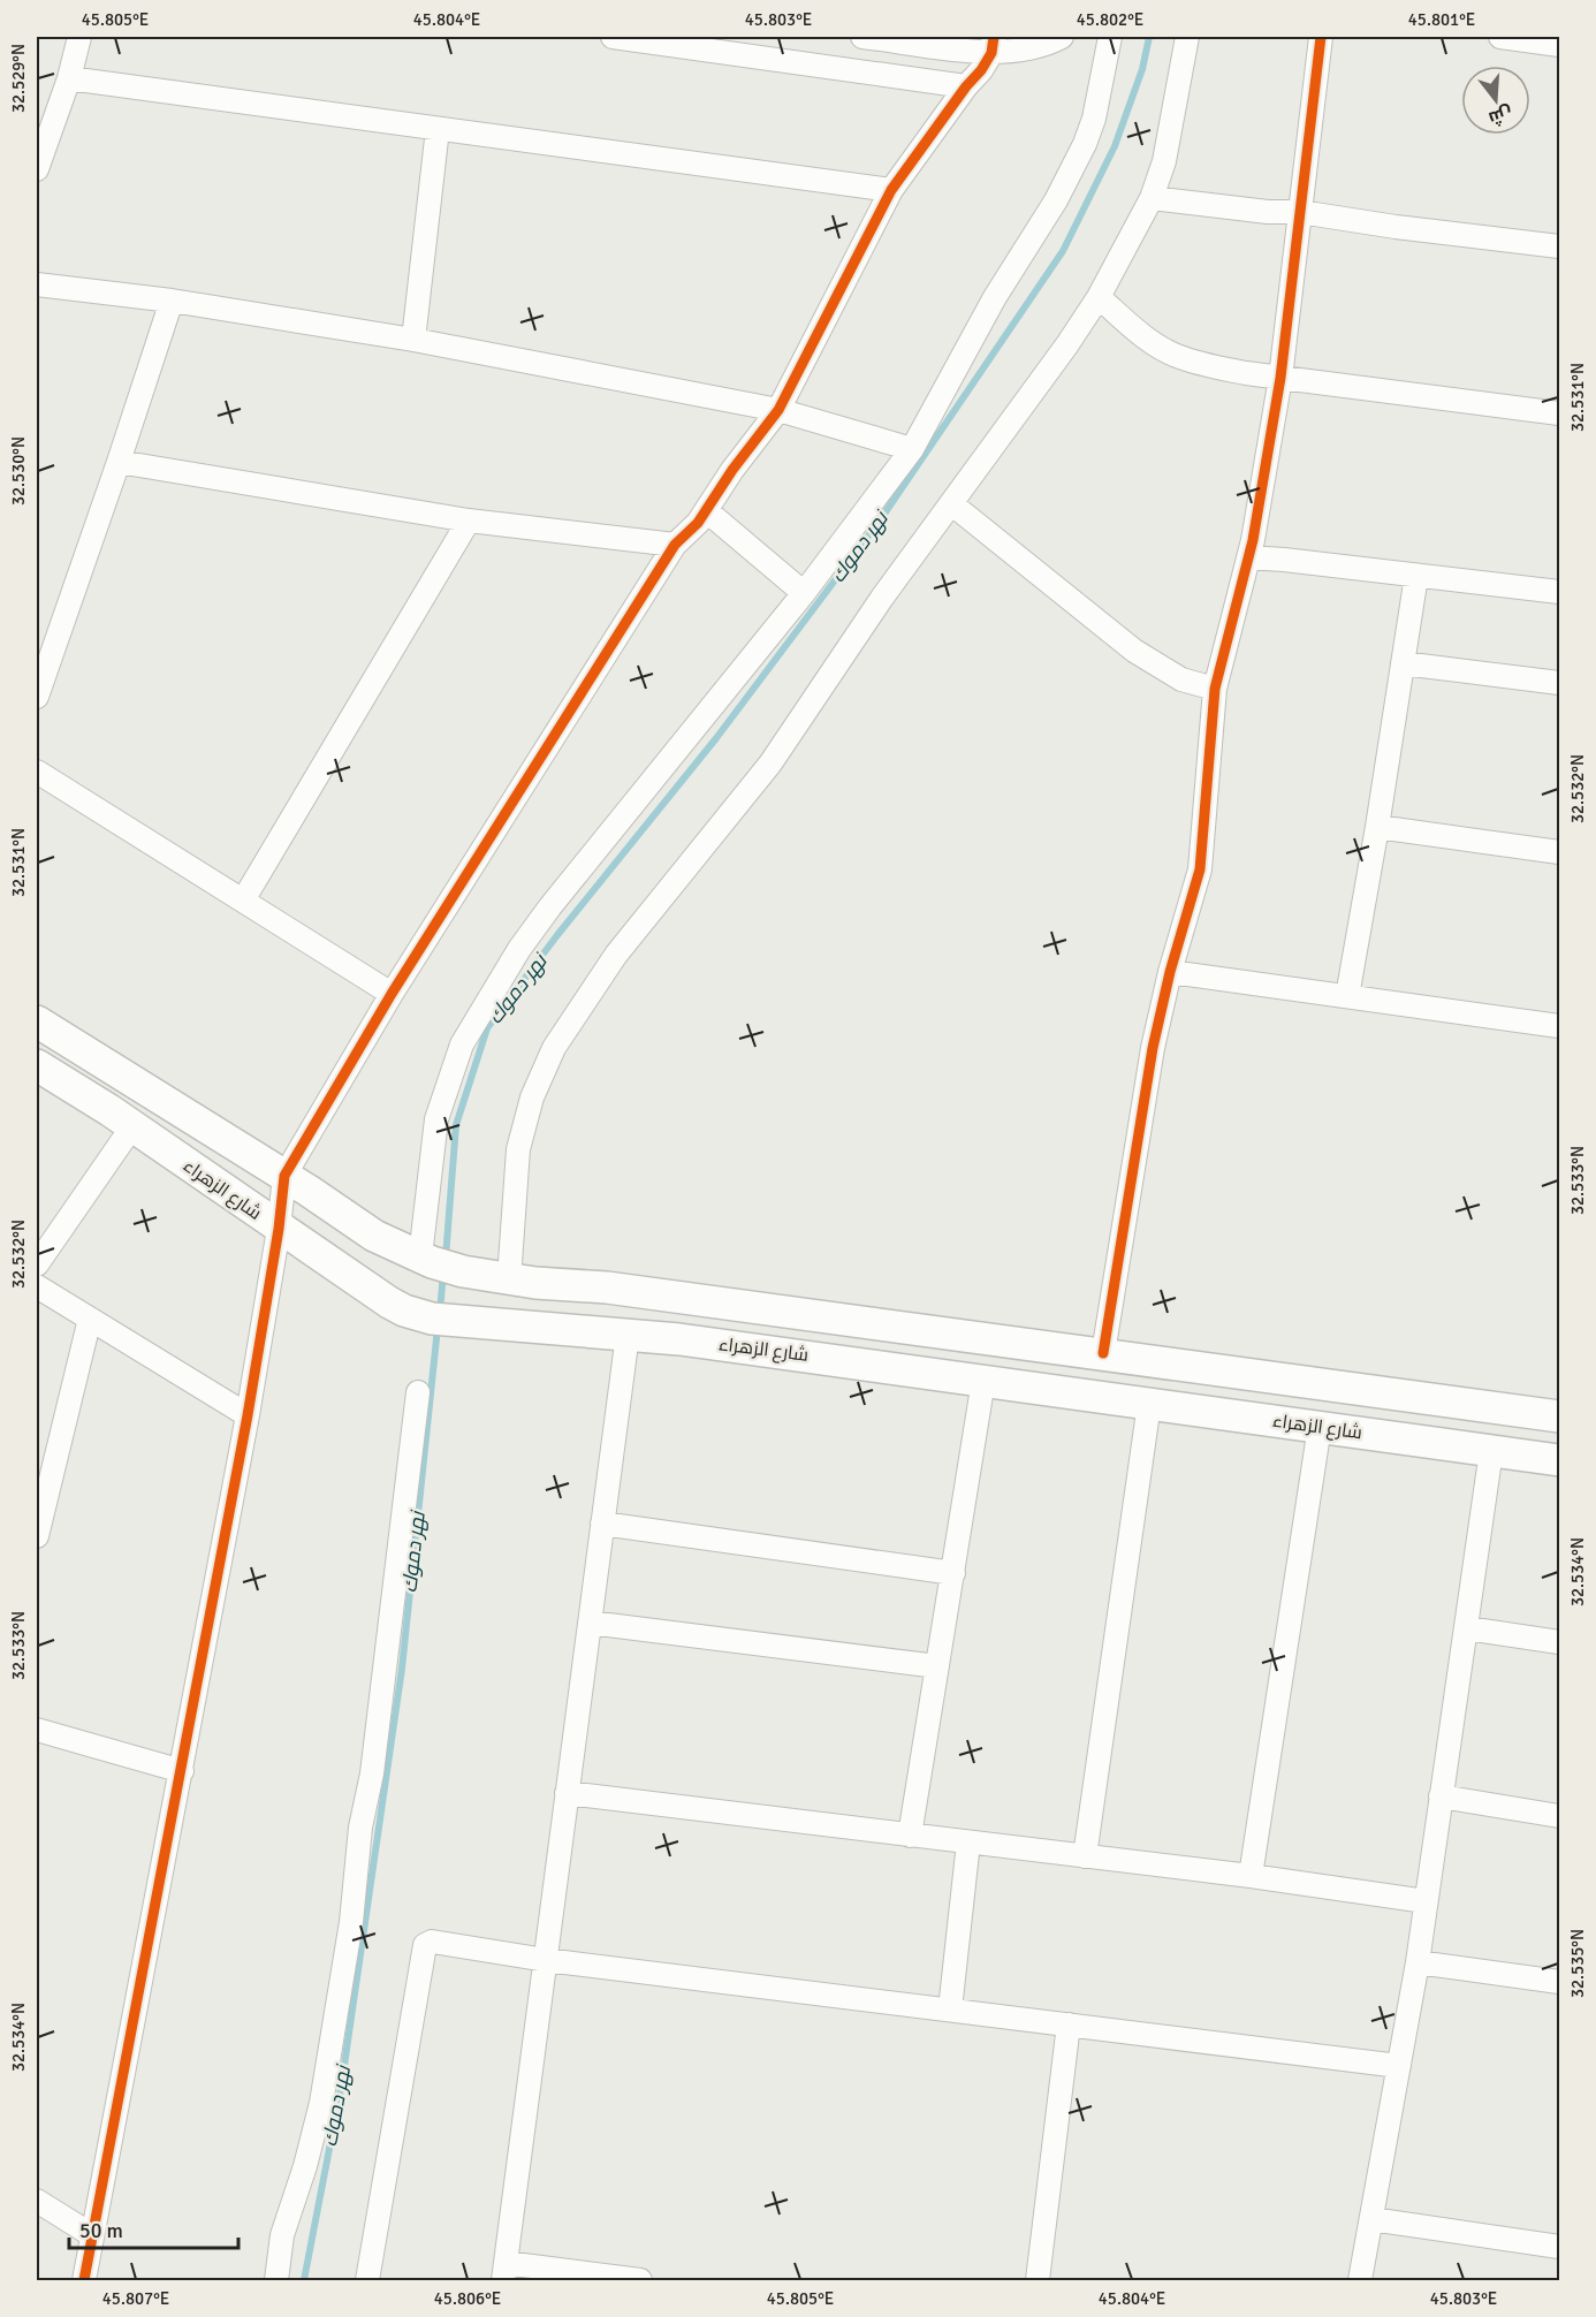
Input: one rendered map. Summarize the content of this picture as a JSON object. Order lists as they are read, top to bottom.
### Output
{
  "streets": {
    "main road": ["شارع الزهراء"]
  },
  "water": ["نهر دموك"],
  "scale_bar": "50 m",
  "north": "bottom",
  "coordinates": [
    "45.805°E",
    "45.804°E",
    "45.803°E",
    "45.802°E",
    "45.801°E",
    "32.529°N",
    "32.531°N",
    "32.530°N",
    "32.532°N",
    "32.533°N",
    "32.534°N",
    "32.535°N",
    "45.807°E",
    "45.806°E"
  ]
}
